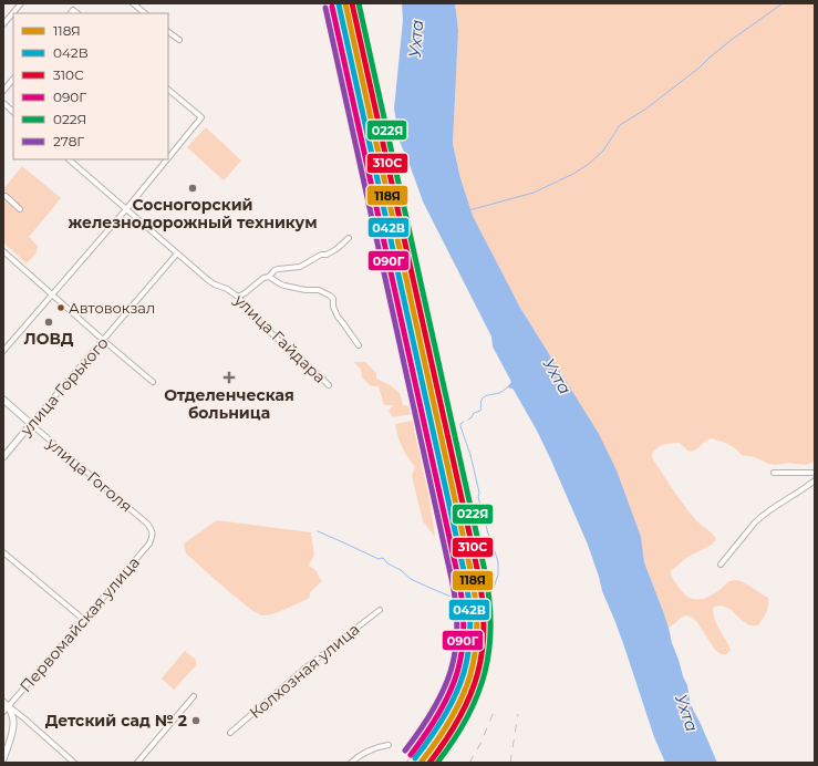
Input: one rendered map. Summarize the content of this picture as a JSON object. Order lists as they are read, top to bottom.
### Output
{
  "streets": {
    "main road": ["улица Горького", "улица Гоголя"],
    "street": ["улица Гайдара", "Первомайская улица", "Колхозная улица"]
  },
  "crossings": [
    ["улица Гайдара", "улица Горького"],
    ["улица Горького", "улица Гоголя"],
    ["улица Гоголя", "Первомайская улица"]
  ],
  "water": ["Ухта"],
  "places": {
    "other": [
      "Сосногорский железнодорожный техникум",
      "Автовокзал",
      "ЛОВД",
      "Детский сад № 2"
    ],
    "health": ["Отделенческая больница"]
  },
  "lines": [
    "transit line 118Я",
    "transit line 310С",
    "transit line 022Я",
    "transit line 042В",
    "transit line 090Г",
    "transit line 278Г"
  ],
  "legend": [
    "118Я",
    "042В",
    "310С",
    "090Г",
    "022Я",
    "278Г"
  ]
}
